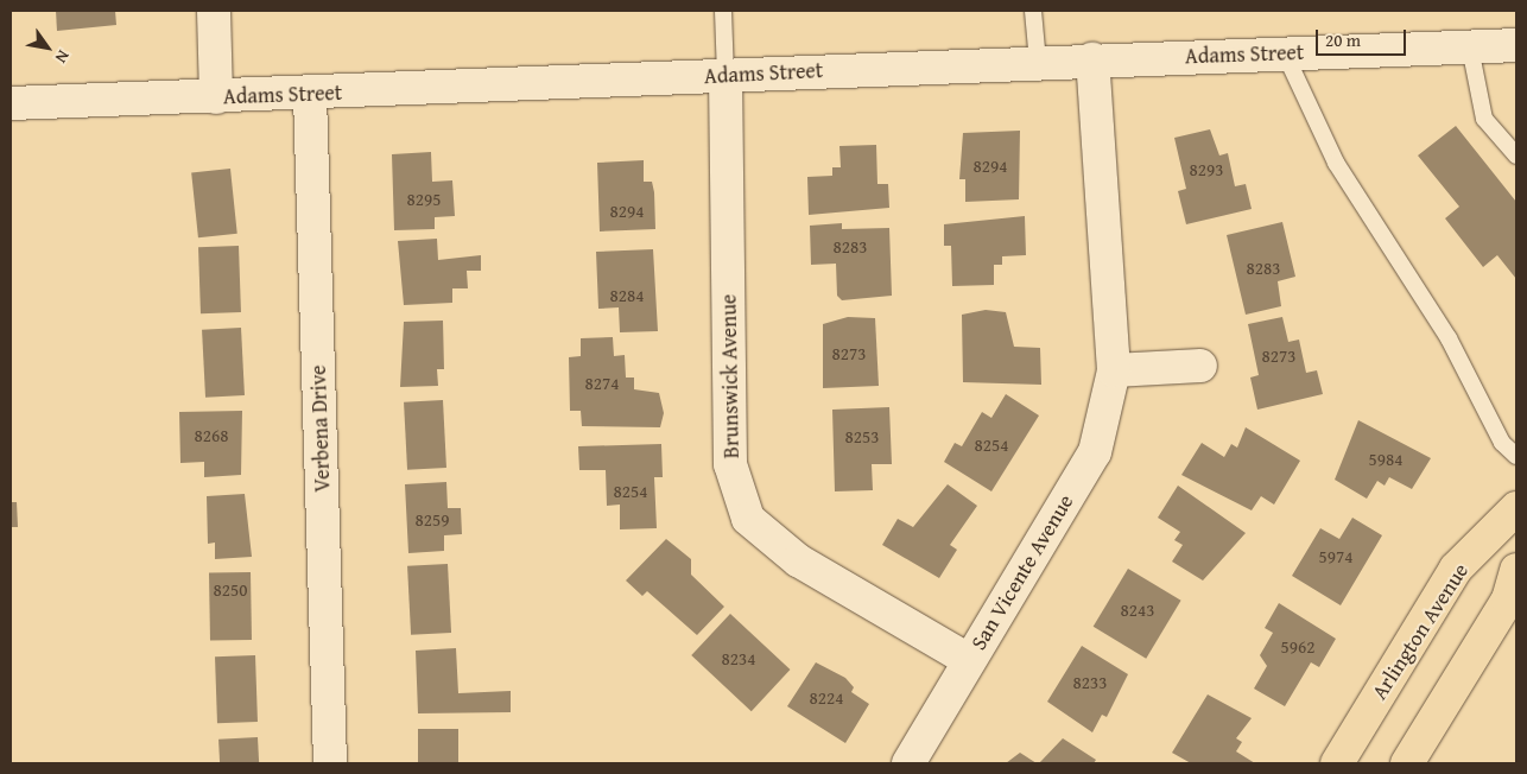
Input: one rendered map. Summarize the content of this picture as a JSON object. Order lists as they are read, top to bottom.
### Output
{
  "streets": {
    "main road": ["Arlington Avenue"],
    "street": [
      "Adams Street",
      "Brunswick Avenue",
      "Verbena Drive",
      "San Vicente Avenue"
    ]
  },
  "crossings": [
    ["Adams Street", "Brunswick Avenue"],
    ["Adams Street", "Verbena Drive"],
    ["Adams Street", "San Vicente Avenue"],
    ["Brunswick Avenue", "San Vicente Avenue"]
  ],
  "house_numbers": [
    "8294",
    "8293",
    "8295",
    "8294",
    "8283",
    "8283",
    "8284",
    "8273",
    "8273",
    "8274",
    "8268",
    "8253",
    "8254",
    "5984",
    "8254",
    "8259",
    "5974",
    "8250",
    "8243",
    "5962",
    "8234",
    "8233",
    "8224"
  ],
  "scale_bar": "20 m",
  "north": "bottom right"
}
